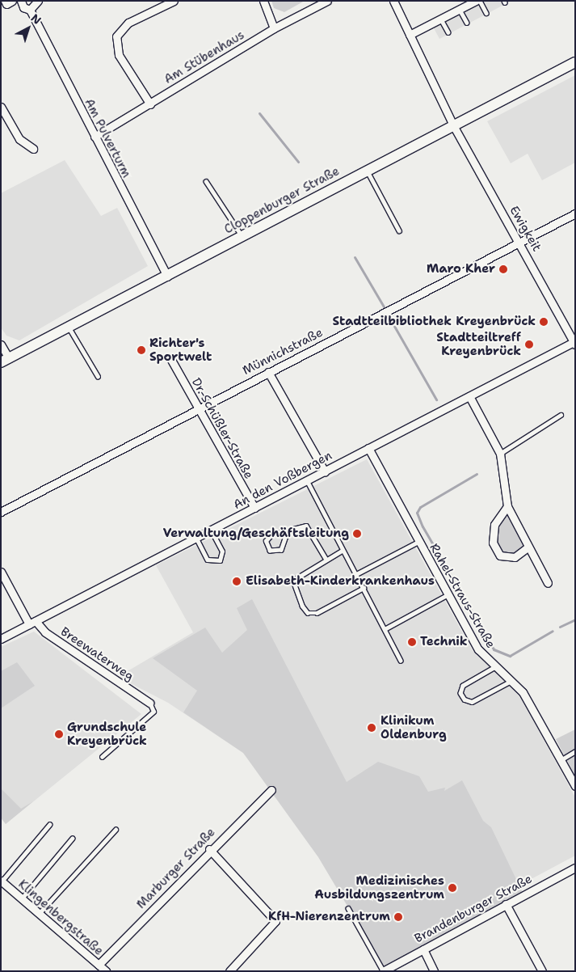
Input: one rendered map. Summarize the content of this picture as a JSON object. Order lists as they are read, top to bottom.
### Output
{
  "streets": {
    "main road": ["Cloppenburger Straße"],
    "street": [
      "Am Stübenhaus",
      "Am Pulverturm",
      "Ewigkeit",
      "Münnichstraße",
      "Dr.-Schüßler-Straße",
      "An den Voßbergen",
      "Rahel-Straus-Straße",
      "Breewaterweg",
      "Marburger Straße",
      "Brandenburger Straße",
      "Klingenbergstraße"
    ]
  },
  "crossings": [
    ["Am Stübenhaus", "Am Pulverturm"],
    ["Am Pulverturm", "Cloppenburger Straße"],
    ["Cloppenburger Straße", "Ewigkeit"],
    ["Ewigkeit", "Münnichstraße"],
    ["Ewigkeit", "An den Voßbergen"],
    ["Münnichstraße", "Dr.-Schüßler-Straße"],
    ["Dr.-Schüßler-Straße", "An den Voßbergen"],
    ["An den Voßbergen", "Rahel-Straus-Straße"],
    ["An den Voßbergen", "Breewaterweg"],
    ["Marburger Straße", "Klingenbergstraße"]
  ],
  "places": [
    "Maro Kher",
    "Stadtteilbibliothek Kreyenbrück",
    "Stadtteiltreff Kreyenbrück",
    "Richter's Sportwelt",
    "Verwaltung/Geschäftsleitung",
    "Elisabeth-Kinderkrankenhaus",
    "Technik",
    "Klinikum Oldenburg",
    "Grundschule Kreyenbrück",
    "Medizinisches Ausbildungszentrum",
    "KfH-Nierenzentrum"
  ],
  "north": "top right"
}
